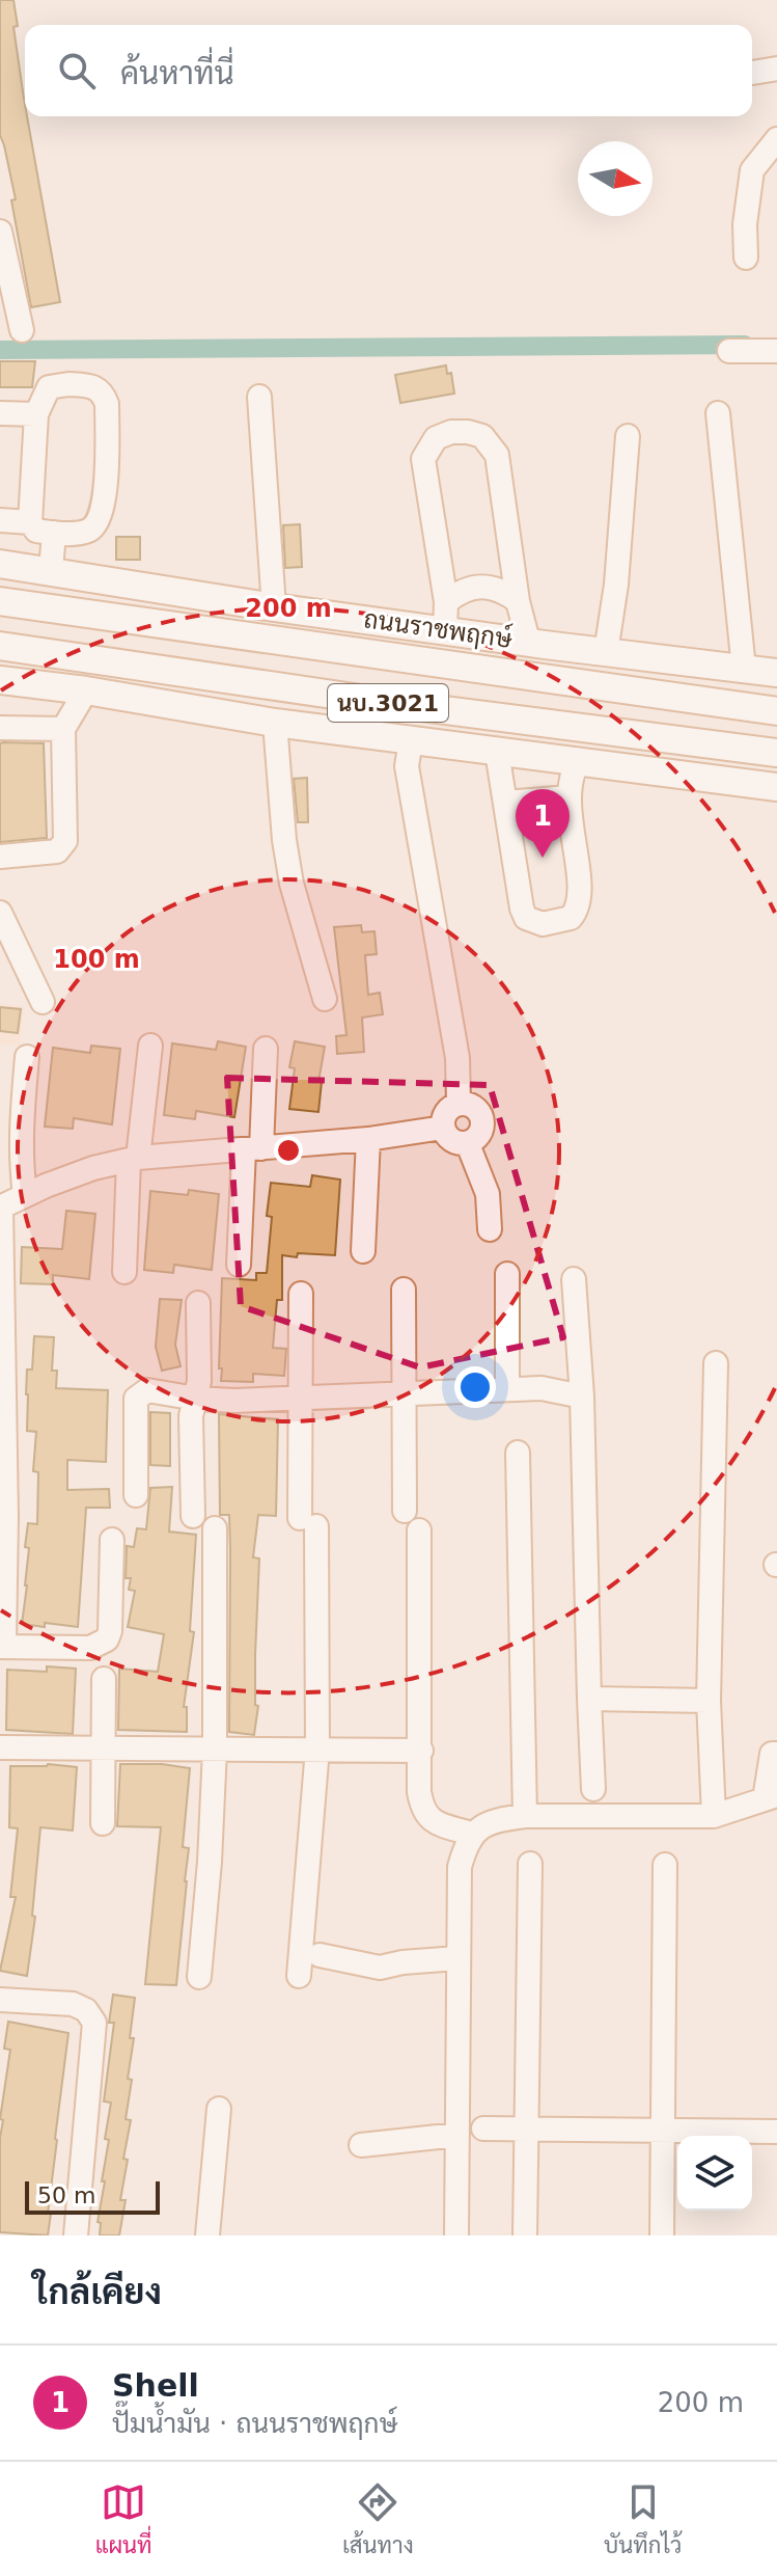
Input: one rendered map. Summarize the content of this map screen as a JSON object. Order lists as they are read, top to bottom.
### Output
{
  "streets": {
    "main road": ["ถนนราชพฤกษ์", "นบ.3021"]
  },
  "scale_bar": "50 m",
  "north": "right",
  "page": {
    "search": "ค้นหาที่นี่",
    "pins": "1",
    "scale": "50 m",
    "heading": "ใกล้เคียง",
    "list": [
      {
        "mark": "1",
        "name": "Shell",
        "note": "ปั๊มน้ำมัน · ถนนราชพฤกษ์",
        "value": "200 m"
      }
    ],
    "nav": ["แผนที่", "เส้นทาง", "บันทึกไว้"]
  },
  "rings": ["200 m", "100 m"]
}
